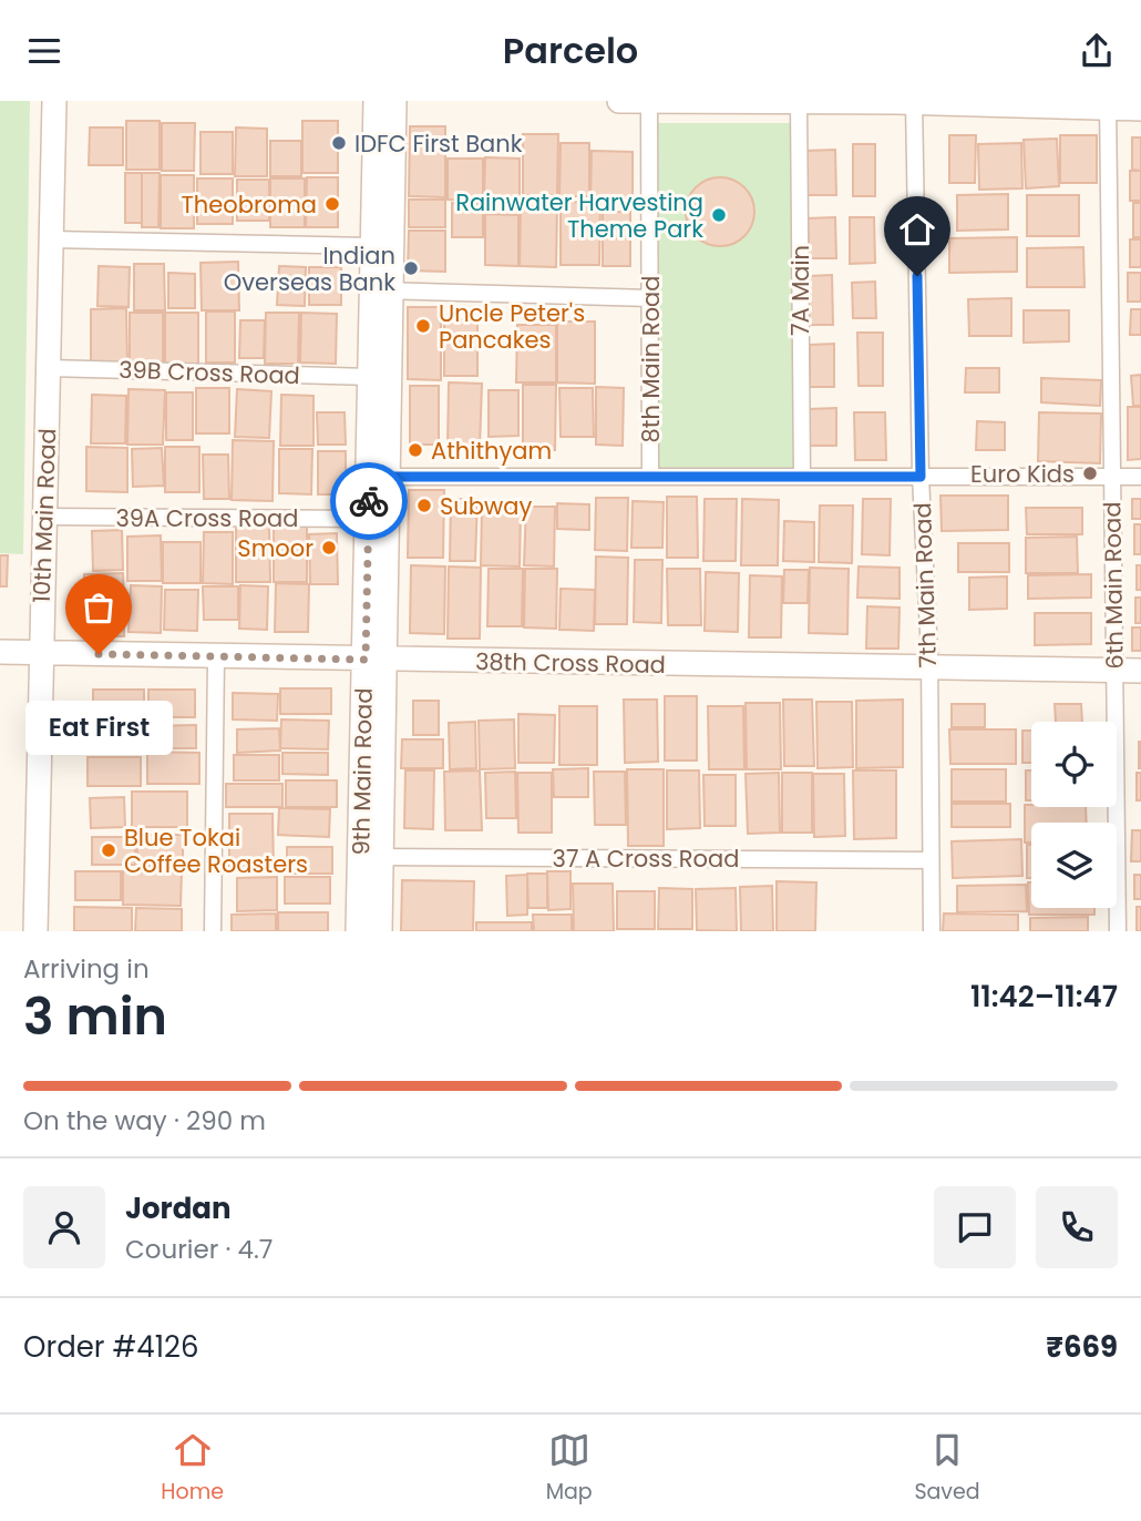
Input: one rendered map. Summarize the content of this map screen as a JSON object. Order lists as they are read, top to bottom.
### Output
{
  "streets": {
    "street": [
      "7A Main",
      "8th Main Road",
      "39B Cross Road",
      "10th Main Road",
      "39A Cross Road",
      "7th Main Road",
      "6th Main Road",
      "38th Cross Road",
      "9th Main Road",
      "37 A Cross Road"
    ]
  },
  "crossings": [
    ["39B Cross Road", "10th Main Road"],
    ["39B Cross Road", "9th Main Road"],
    ["10th Main Road", "39A Cross Road"],
    ["10th Main Road", "38th Cross Road"],
    ["39A Cross Road", "9th Main Road"],
    ["7th Main Road", "38th Cross Road"],
    ["7th Main Road", "37 A Cross Road"],
    ["6th Main Road", "38th Cross Road"],
    ["38th Cross Road", "9th Main Road"],
    ["9th Main Road", "37 A Cross Road"]
  ],
  "places": [
    "IDFC First Bank",
    "Theobroma",
    "Rainwater Harvesting Theme Park",
    "Indian Overseas Bank",
    "Uncle Peter's Pancakes",
    "Athithyam",
    "Euro Kids",
    "Subway",
    "Smoor",
    "Eat First",
    "Blue Tokai Coffee Roasters"
  ],
  "page": {
    "header": "Parcelo",
    "bubble": "Eat First",
    "heading": ["3 min", "Arriving in", "11:42–11:47"],
    "panel": [
      "Jordan",
      "Courier · 4.7",
      "Order #4126",
      "₹669"
    ],
    "bar": "On the way · 290 m",
    "tabs": ["Home", "Map", "Saved"]
  }
}
